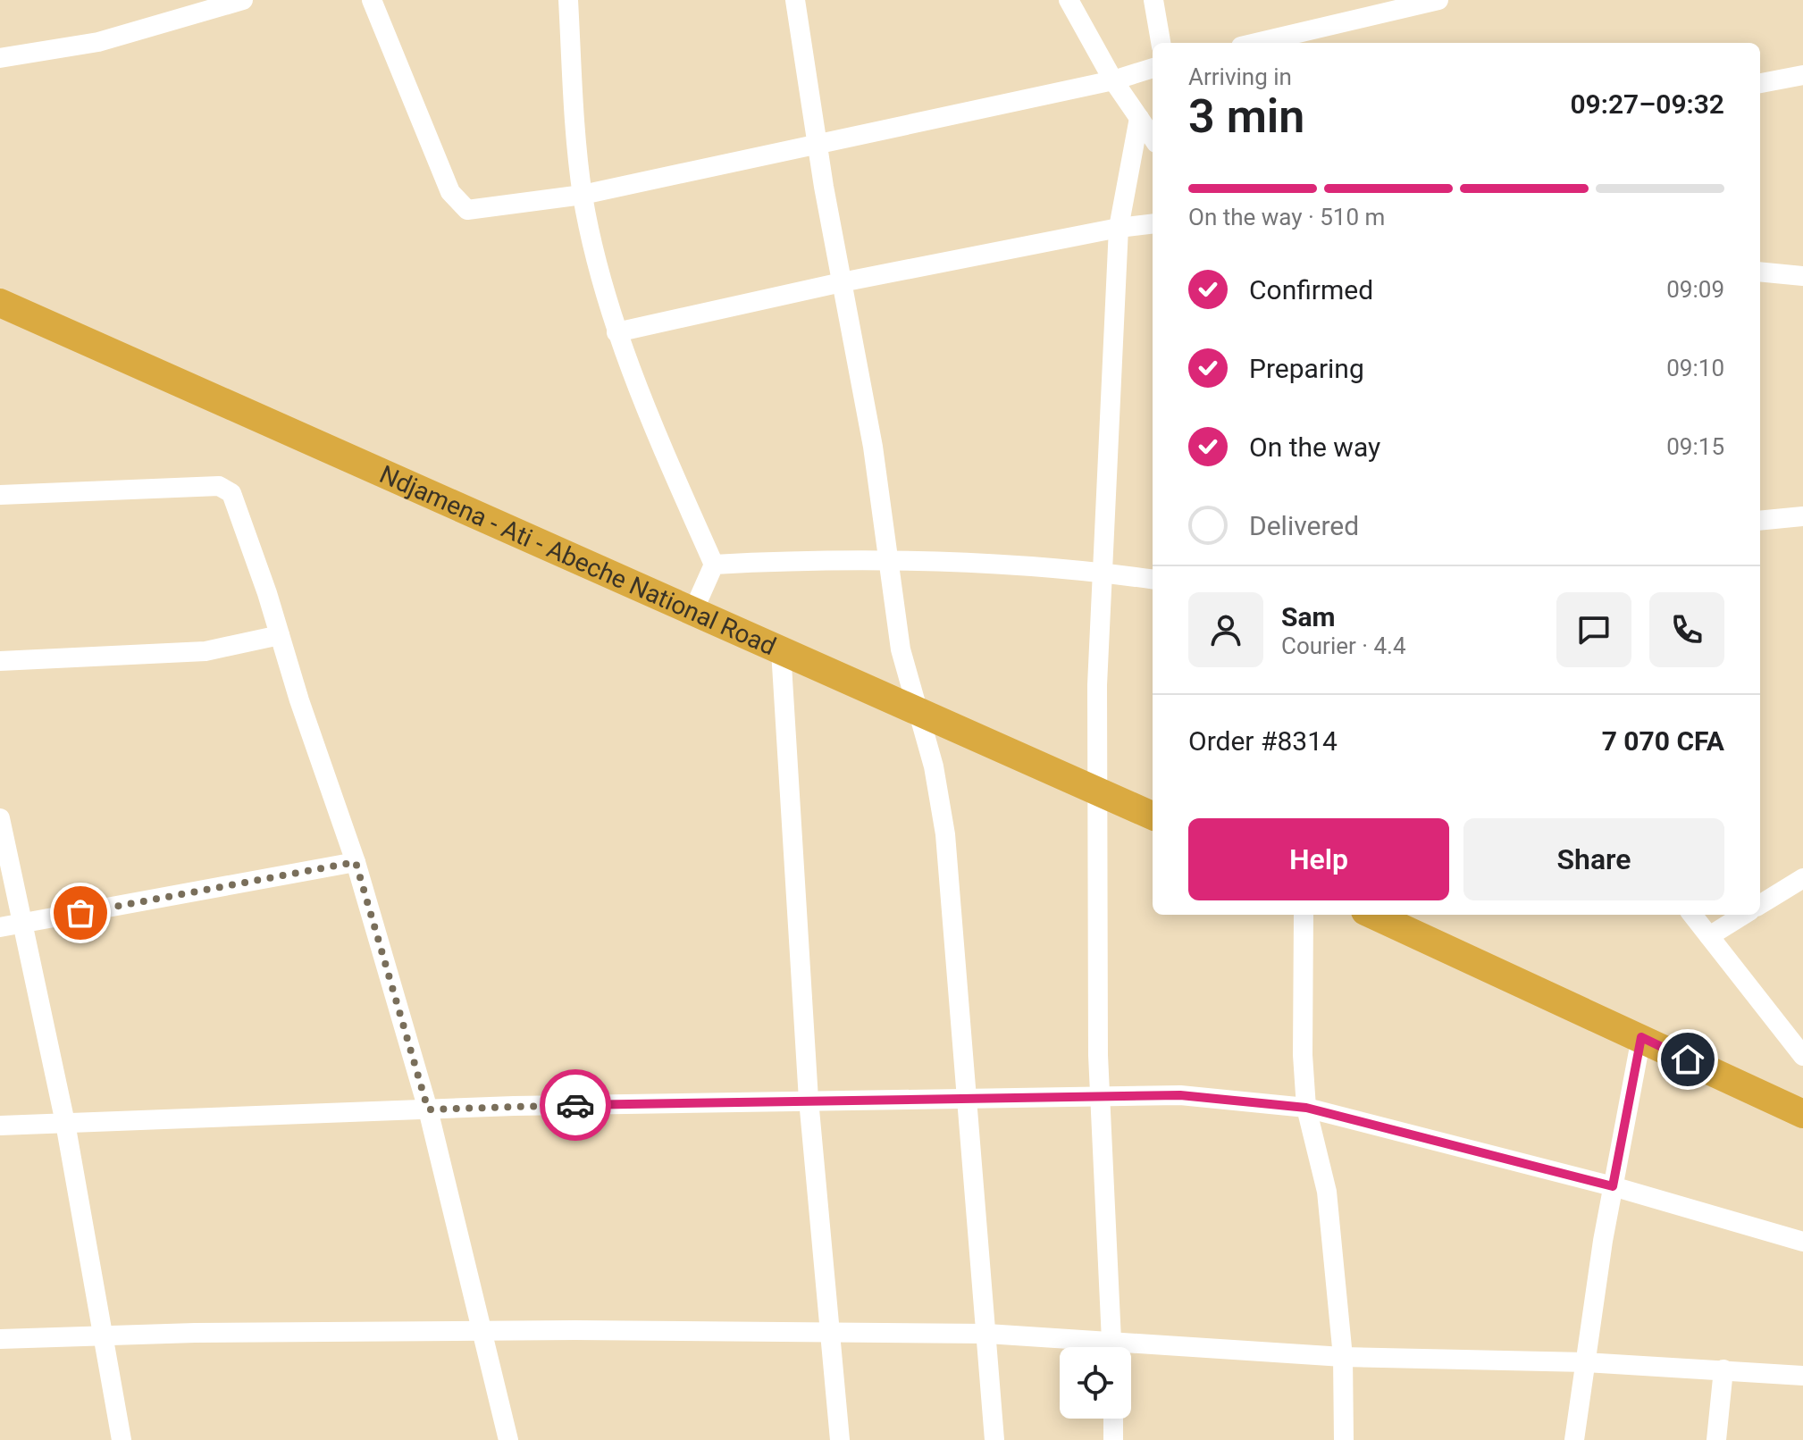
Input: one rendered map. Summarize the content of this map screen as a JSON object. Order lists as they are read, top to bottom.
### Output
{
  "streets": {
    "highway": ["Ndjamena - Ati - Abeche National Road"]
  },
  "page": {
    "heading": ["3 min", "Arriving in", "09:27–09:32"],
    "panel": [
      "Sam",
      "Courier · 4.4",
      "Order #8314",
      "7 070 CFA"
    ],
    "bar": "On the way · 510 m",
    "list": [
      ["Confirmed", "09:09"],
      ["Preparing", "09:10"],
      ["On the way", "09:15"],
      "Delivered"
    ],
    "buttons": ["Help", "Share"]
  }
}
